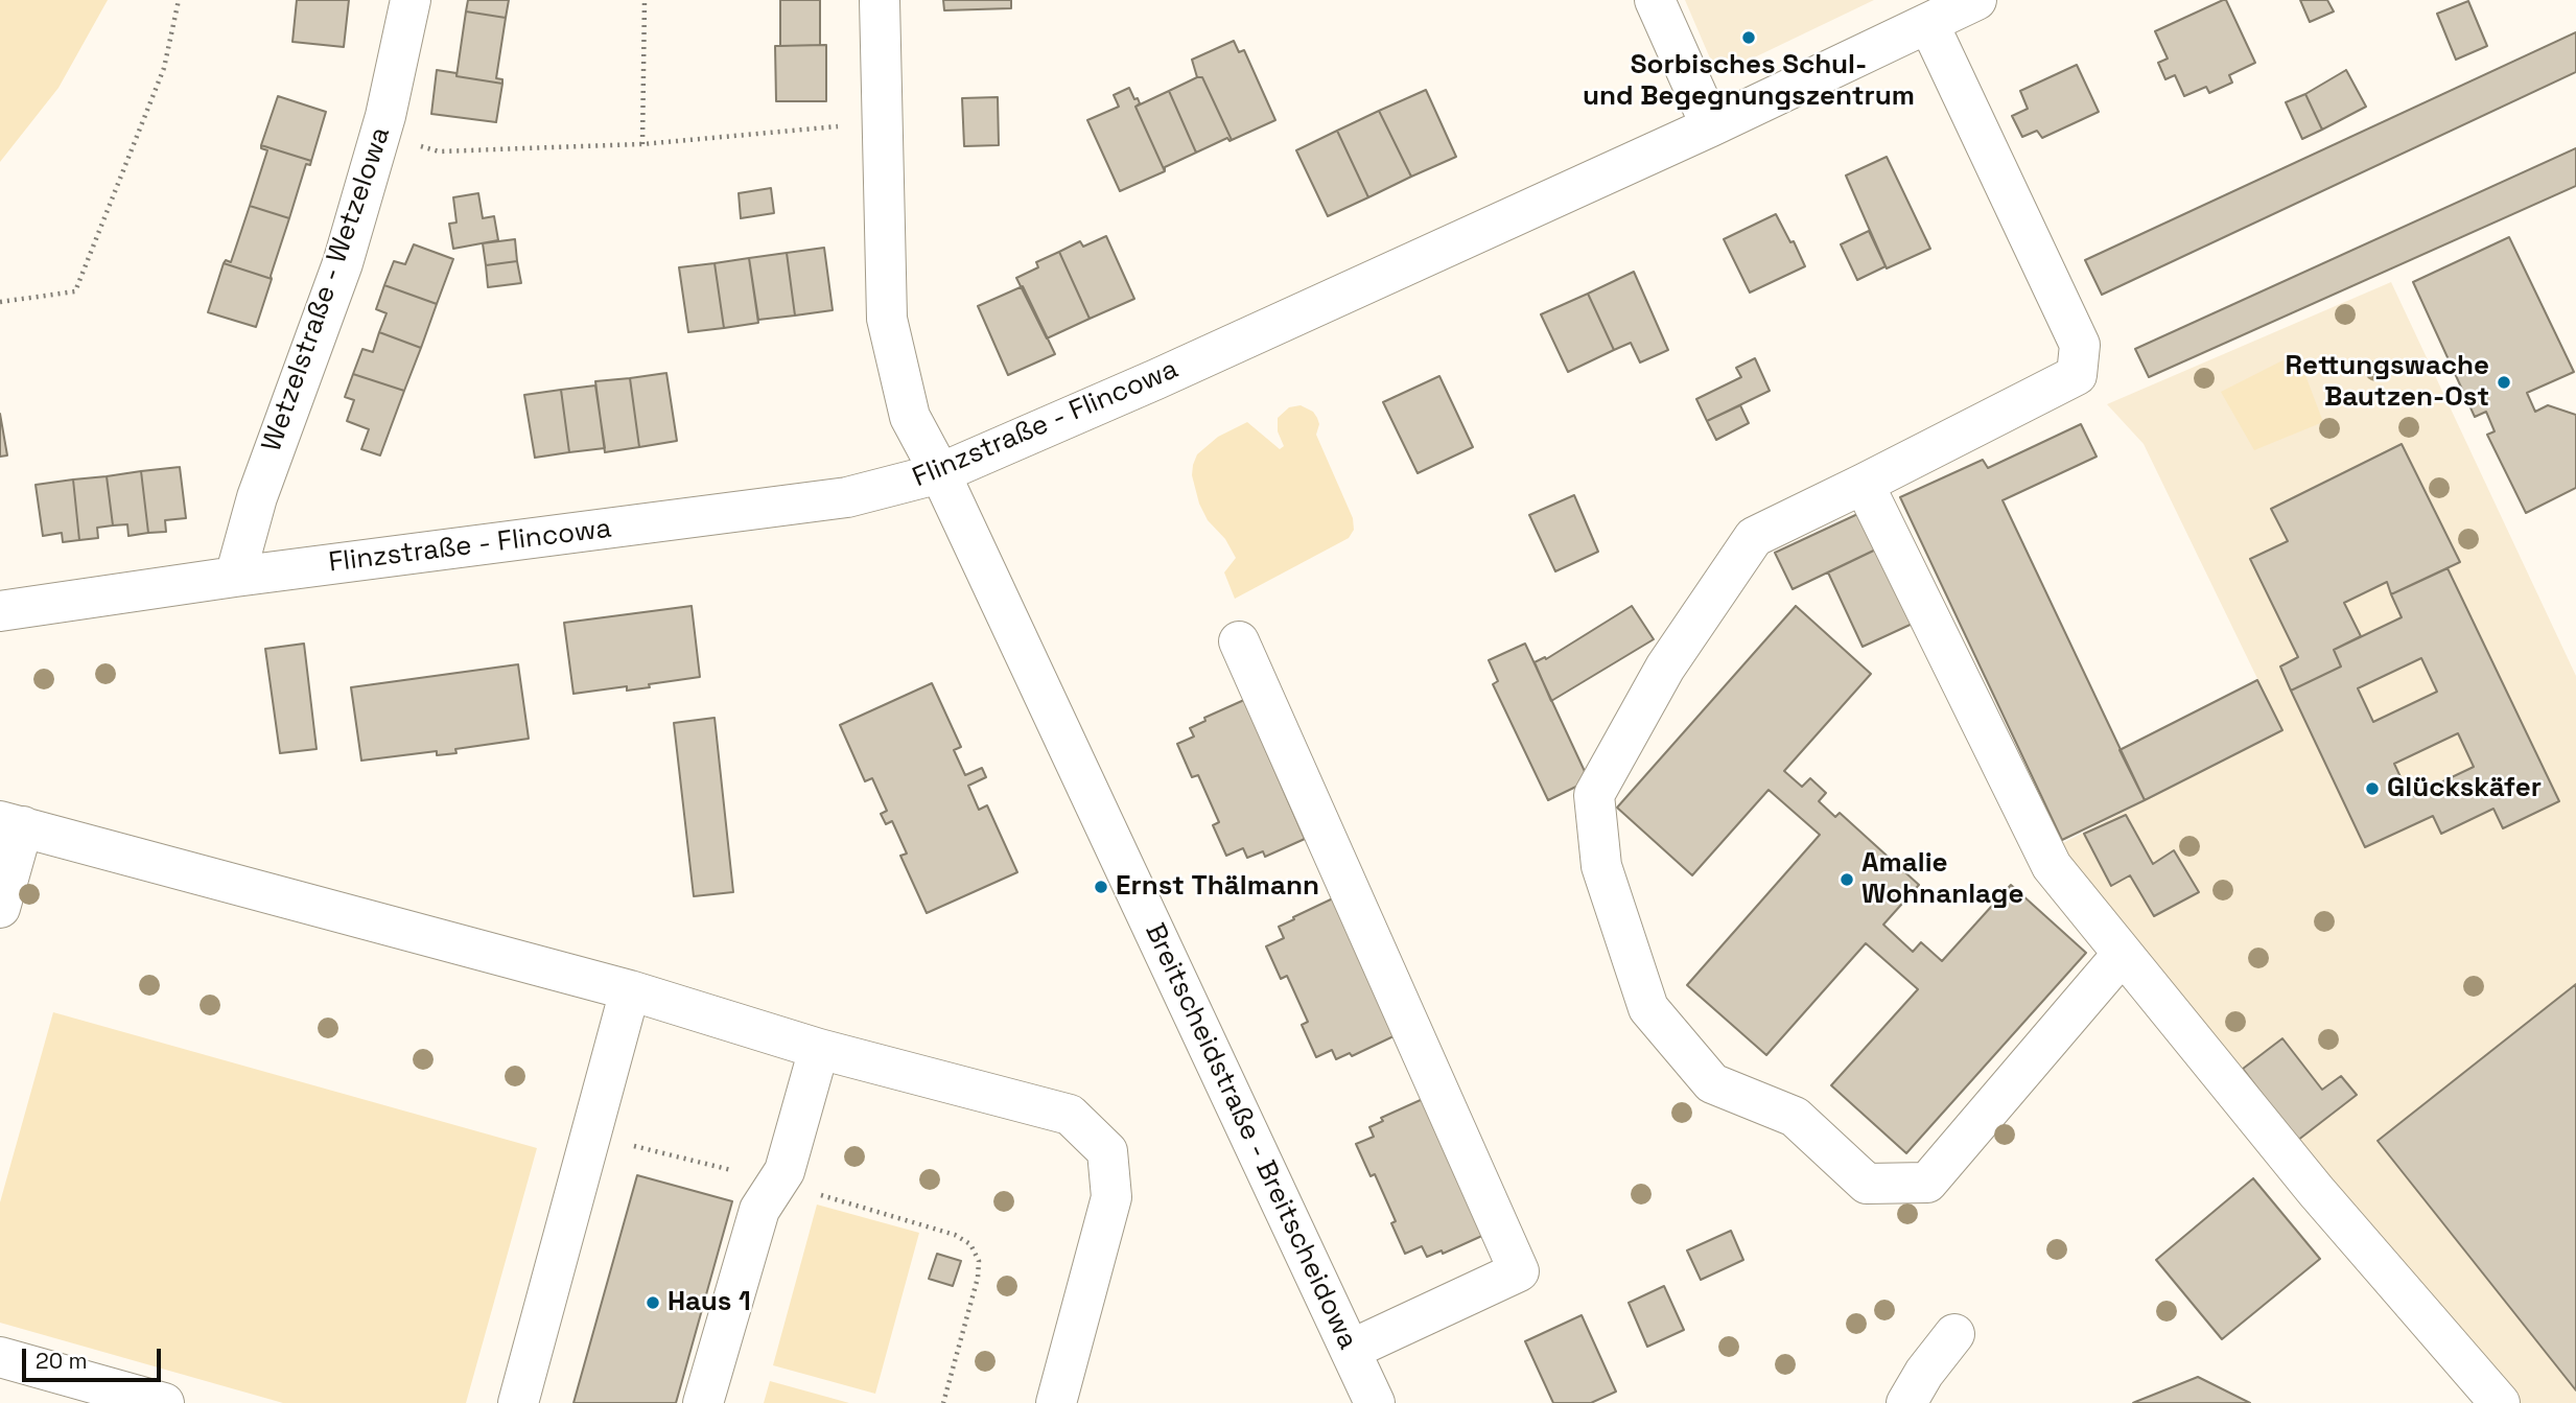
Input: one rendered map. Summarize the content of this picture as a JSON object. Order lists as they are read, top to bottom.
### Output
{
  "streets": {
    "street": ["Wetzelstraße - Wetzelowa", "Flinzstraße - Flincowa", "Breitscheidstraße - Breitscheidowa"]
  },
  "crossings": [
    ["Wetzelstraße - Wetzelowa", "Flinzstraße - Flincowa"],
    ["Flinzstraße - Flincowa", "Breitscheidstraße - Breitscheidowa"]
  ],
  "places": [
    "Sorbisches Schul- und Begegnungszentrum",
    "Rettungswache Bautzen-Ost",
    "Glückskäfer",
    "Amalie Wohnanlage",
    "Ernst Thälmann",
    "Haus 1"
  ],
  "scale_bar": "20 m"
}
